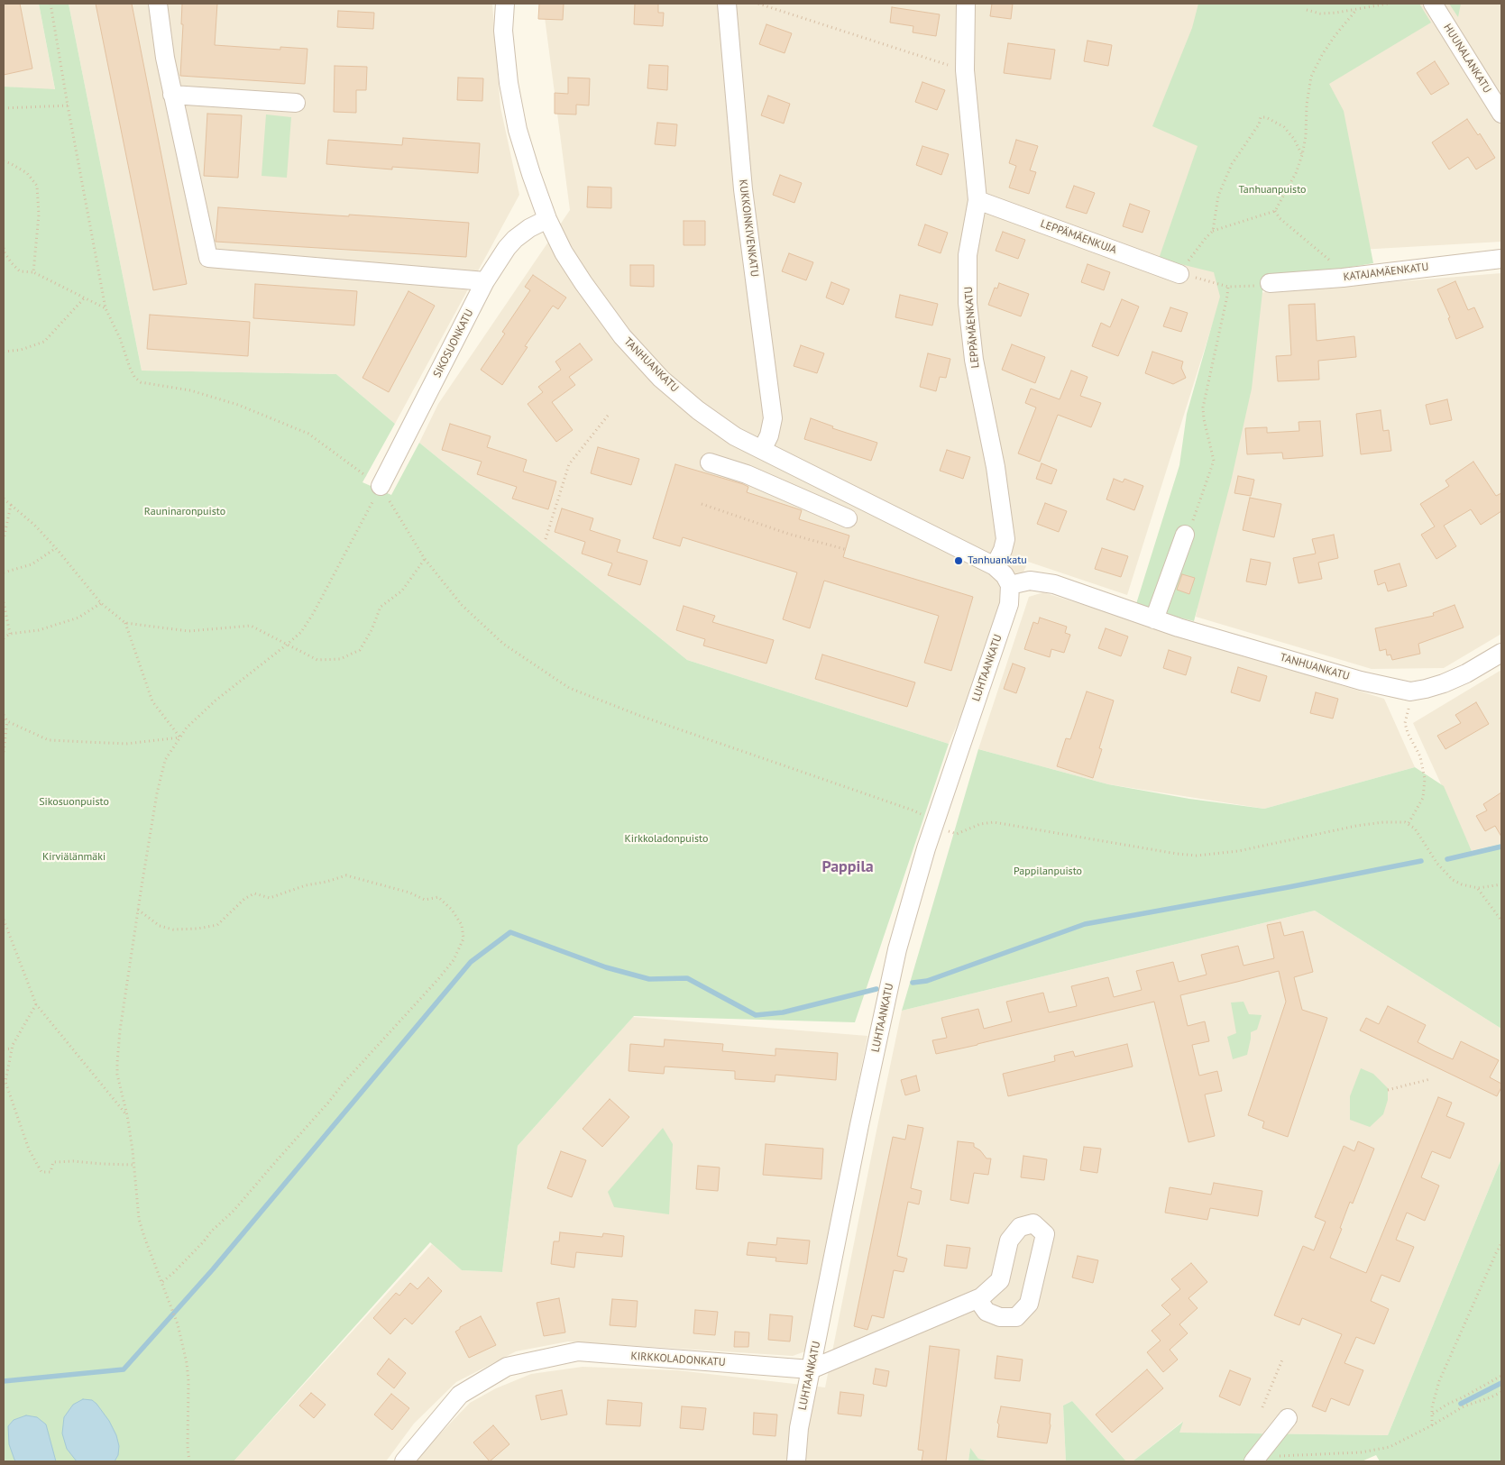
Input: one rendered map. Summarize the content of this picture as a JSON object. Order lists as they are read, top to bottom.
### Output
{
  "streets": {
    "street": [
      "HUUNALANKATU",
      "KUKKOINKIVENKATU",
      "LEPPÄMÄENKUJA",
      "KATAJAMÄENKATU",
      "LEPPÄMÄENKATU",
      "SIKOSUONKATU",
      "TANHUANKATU",
      "LUHTAANKATU",
      "KIRKKOLADONKATU"
    ]
  },
  "crossings": [
    ["KUKKOINKIVENKATU", "TANHUANKATU"],
    ["LEPPÄMÄENKUJA", "LEPPÄMÄENKATU"],
    ["LEPPÄMÄENKATU", "TANHUANKATU"],
    ["SIKOSUONKATU", "TANHUANKATU"],
    ["TANHUANKATU", "LUHTAANKATU"],
    ["LUHTAANKATU", "KIRKKOLADONKATU"]
  ],
  "districts": ["Pappila"],
  "parks": [
    "Tanhuanpuisto",
    "Rauninaronpuisto",
    "Sikosuonpuisto",
    "Kirkkoladonpuisto",
    "Kirviälänmäki",
    "Pappilanpuisto"
  ],
  "places": ["Tanhuankatu"]
}
